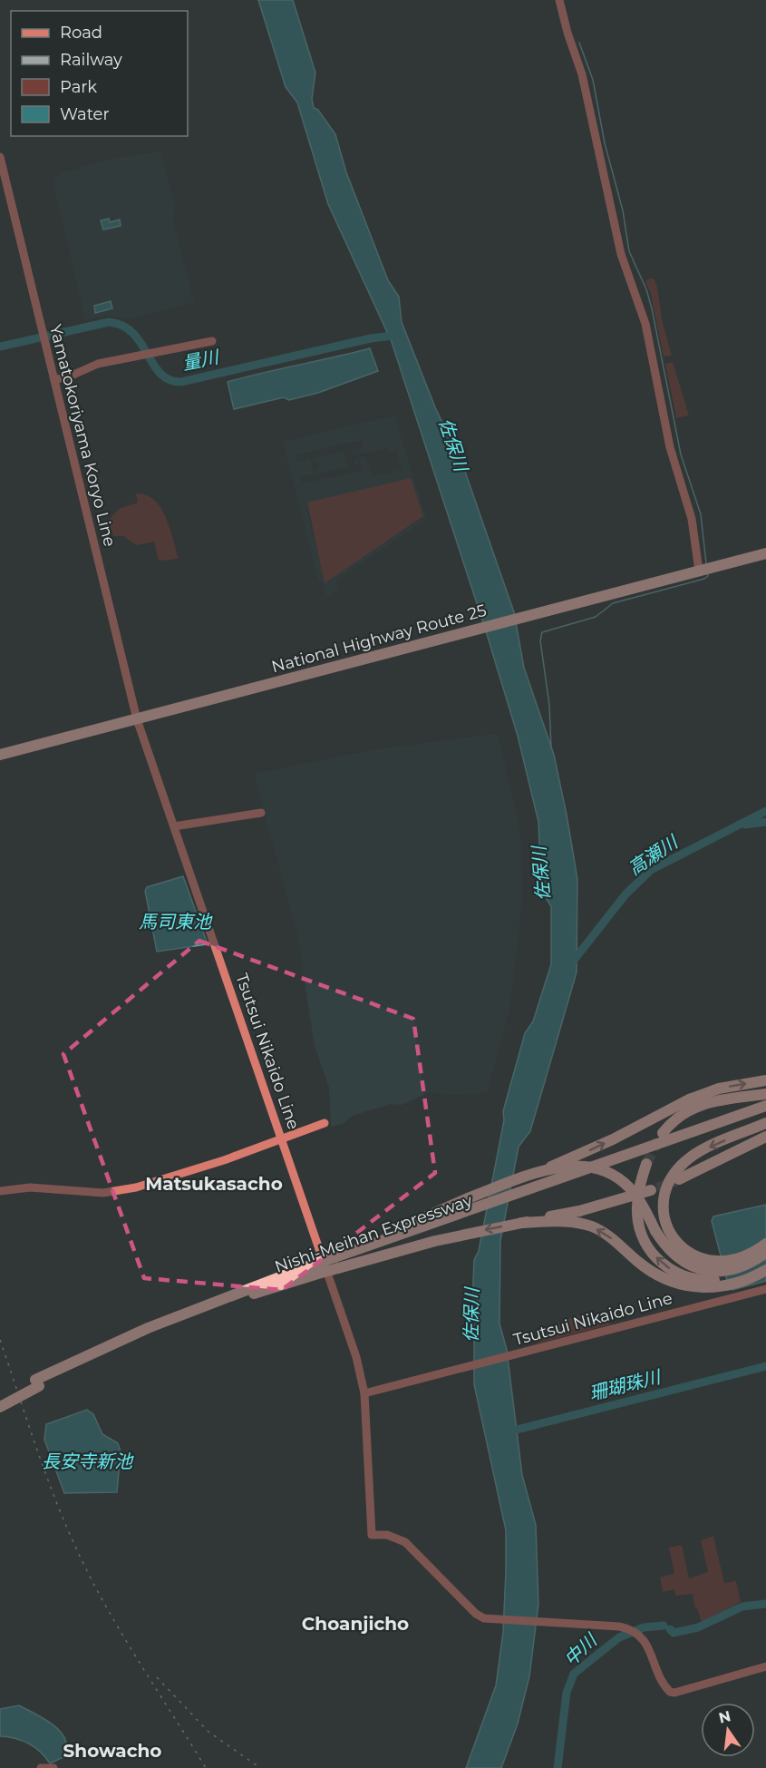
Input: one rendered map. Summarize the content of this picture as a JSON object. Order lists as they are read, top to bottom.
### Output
{
  "streets": {
    "highway": ["National Highway Route 25", "Nishi-Meihan Expressway"],
    "main road": ["Yamatokoriyama Koryo Line", "Tsutsui Nikaido Line"]
  },
  "crossings": [
    ["Yamatokoriyama Koryo Line", "National Highway Route 25"],
    ["Yamatokoriyama Koryo Line", "Tsutsui Nikaido Line"],
    ["National Highway Route 25", "Tsutsui Nikaido Line"]
  ],
  "districts": ["Matsukasacho", "Choanjicho", "Showacho"],
  "water": [
    "量川",
    "佐保川",
    "高瀬川",
    "馬司東池",
    "珊瑚珠川",
    "長安寺新池",
    "中川"
  ],
  "legend": [
    "Road",
    "Railway",
    "Park",
    "Water"
  ],
  "north": "top"
}
